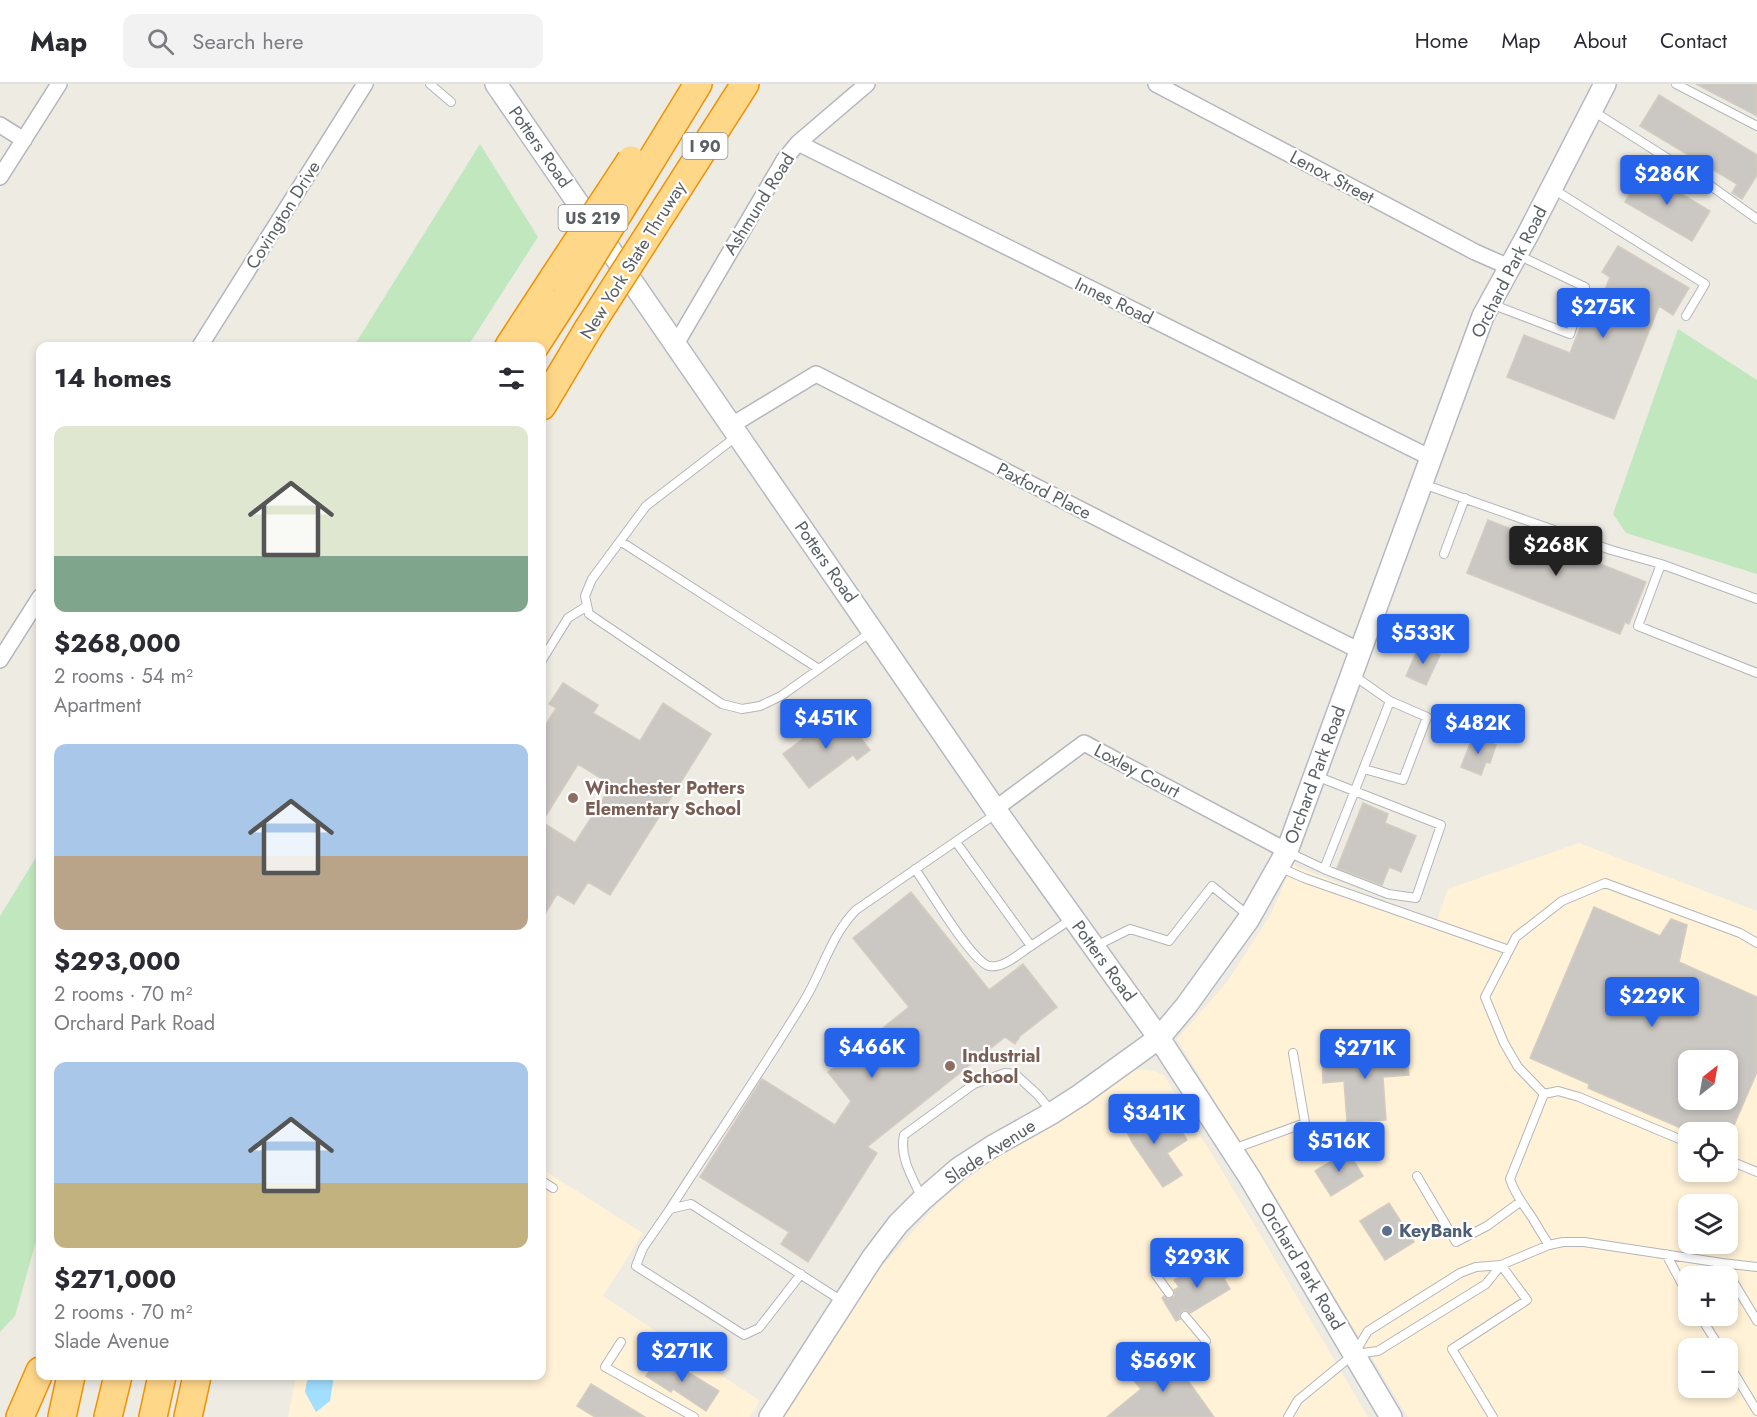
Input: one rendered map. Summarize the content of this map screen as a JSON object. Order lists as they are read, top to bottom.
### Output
{
  "streets": {
    "highway": ["I 90", "US 219", "New York State Thruway"],
    "street": [
      "Potters Road",
      "Lenox Street",
      "Ashmund Road",
      "Covington Drive",
      "Orchard Park Road",
      "Innes Road",
      "Paxford Place",
      "Loxley Court",
      "Slade Avenue"
    ]
  },
  "crossings": [
    ["Potters Road", "Ashmund Road"],
    ["Potters Road", "Orchard Park Road"],
    ["Potters Road", "Paxford Place"],
    ["Potters Road", "Loxley Court"],
    ["Potters Road", "Slade Avenue"],
    ["Lenox Street", "Orchard Park Road"],
    ["Ashmund Road", "Innes Road"],
    ["US 219", "New York State Thruway"],
    ["Orchard Park Road", "Innes Road"],
    ["Orchard Park Road", "Paxford Place"],
    ["Orchard Park Road", "Loxley Court"],
    ["Orchard Park Road", "Slade Avenue"]
  ],
  "places": ["Winchester Potters Elementary School", "Industrial School", "KeyBank"],
  "north": "top right",
  "page": {
    "header": "Map",
    "search": "Search here",
    "nav": [
      "Home",
      "Map",
      "About",
      "Contact"
    ],
    "price": [
      "$286K",
      "$275K",
      "$268K",
      "$533K",
      "$451K",
      "$482K",
      "$229K",
      "$466K",
      "$271K",
      "$341K",
      "$516K",
      "$293K",
      "$271K",
      "$569K"
    ],
    "heading": "14 homes",
    "list": [
      {
        "name": "$268,000",
        "note": "2 rooms · 54 m² · Apartment"
      },
      {
        "name": "$293,000",
        "note": "2 rooms · 70 m² · Orchard Park Road"
      },
      {
        "name": "$271,000",
        "note": "2 rooms · 70 m² · Slade Avenue"
      }
    ],
    "map_buttons": ["+", "−"]
  }
}
